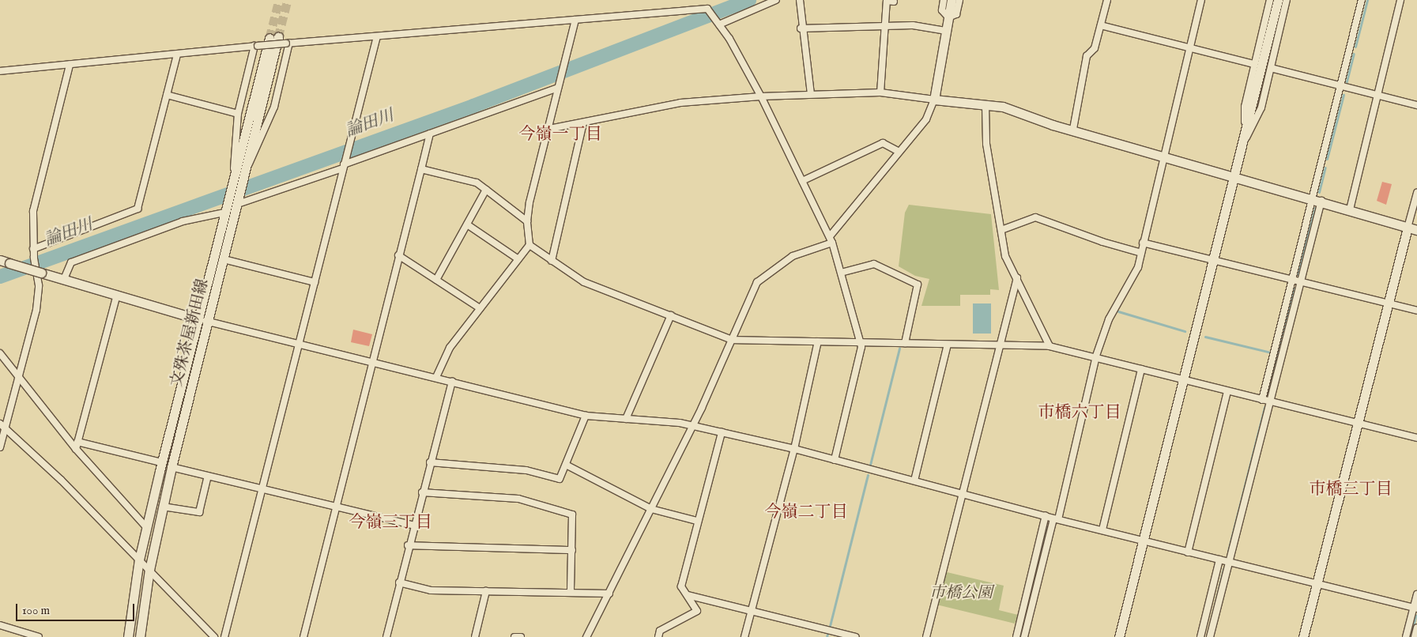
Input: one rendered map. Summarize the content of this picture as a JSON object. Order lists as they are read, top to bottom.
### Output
{
  "streets": {
    "street": ["文殊茶屋新田線"]
  },
  "districts": [
    "今嶺一丁目",
    "市橋六丁目",
    "市橋三丁目",
    "今嶺二丁目",
    "今嶺三丁目"
  ],
  "water": ["論田川"],
  "parks": ["市橋公園"],
  "scale_bar": "100 m"
}
